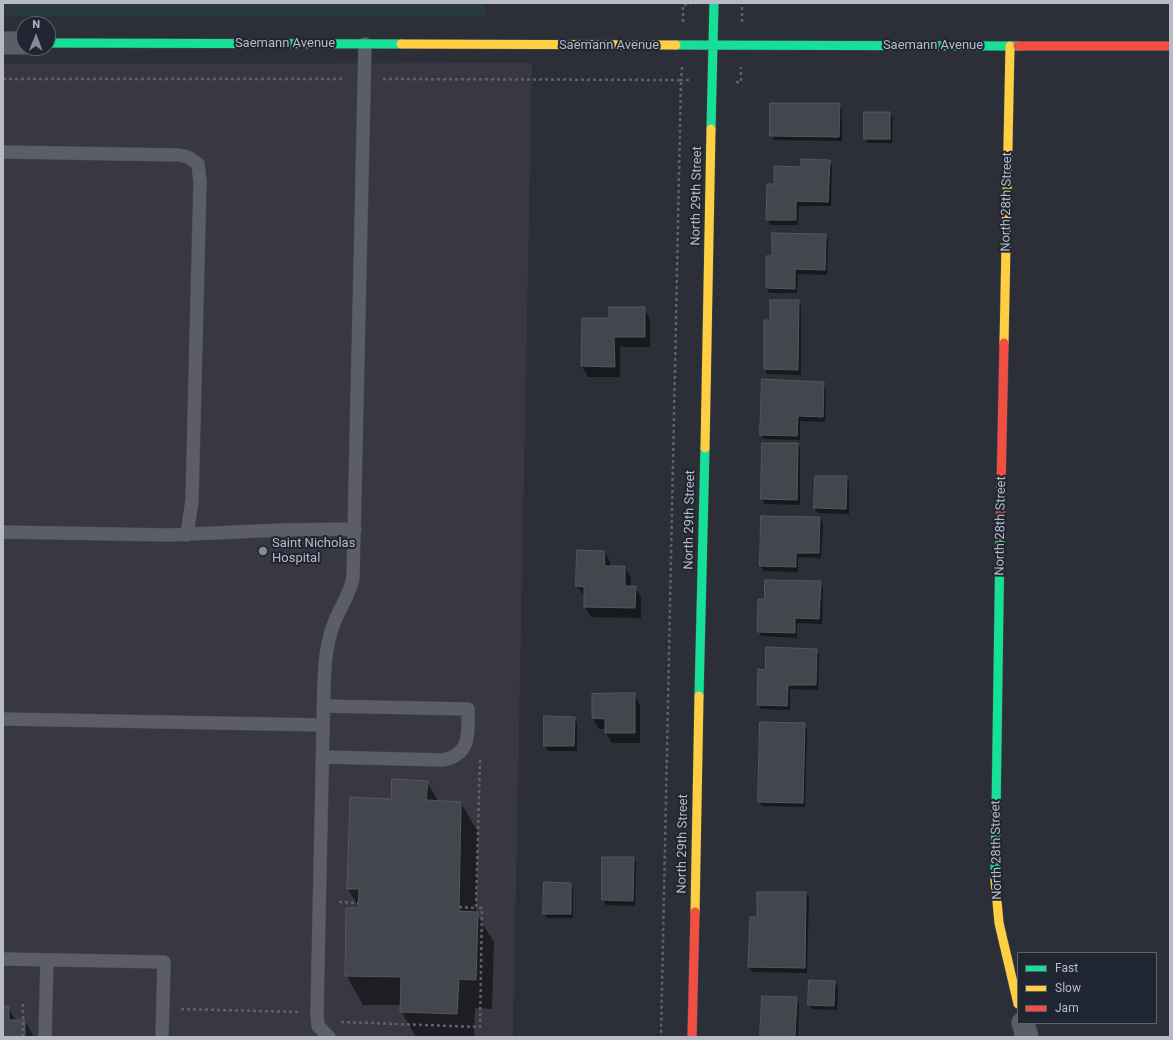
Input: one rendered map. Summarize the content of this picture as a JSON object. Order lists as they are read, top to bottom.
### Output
{
  "streets": {
    "street": ["Saemann Avenue", "North 29th Street", "North 28th Street"]
  },
  "crossings": [
    ["Saemann Avenue", "North 29th Street"],
    ["Saemann Avenue", "North 28th Street"]
  ],
  "places": ["Saint Nicholas Hospital"],
  "legend": ["Fast", "Slow", "Jam"],
  "north": "top"
}
